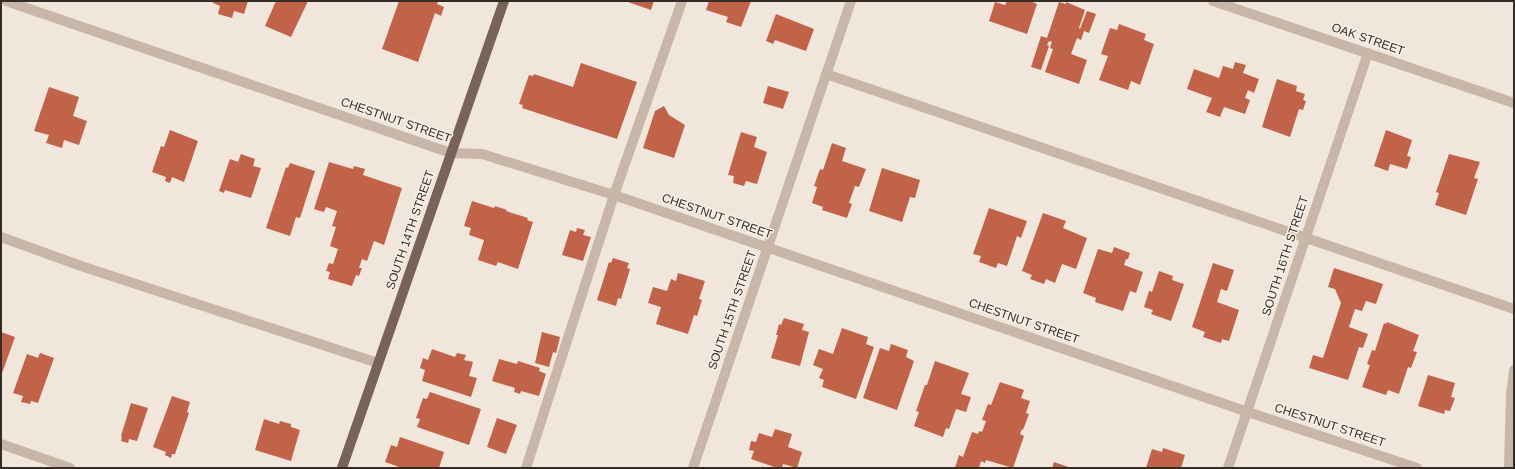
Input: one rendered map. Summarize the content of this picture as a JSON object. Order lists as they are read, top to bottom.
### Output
{
  "streets": {
    "main road": ["SOUTH 14TH STREET"],
    "street": [
      "OAK STREET",
      "CHESTNUT STREET",
      "SOUTH 16TH STREET",
      "SOUTH 15TH STREET"
    ]
  },
  "crossings": [
    ["OAK STREET", "SOUTH 16TH STREET"],
    ["CHESTNUT STREET", "SOUTH 14TH STREET"],
    ["CHESTNUT STREET", "SOUTH 16TH STREET"],
    ["CHESTNUT STREET", "SOUTH 15TH STREET"]
  ]
}
